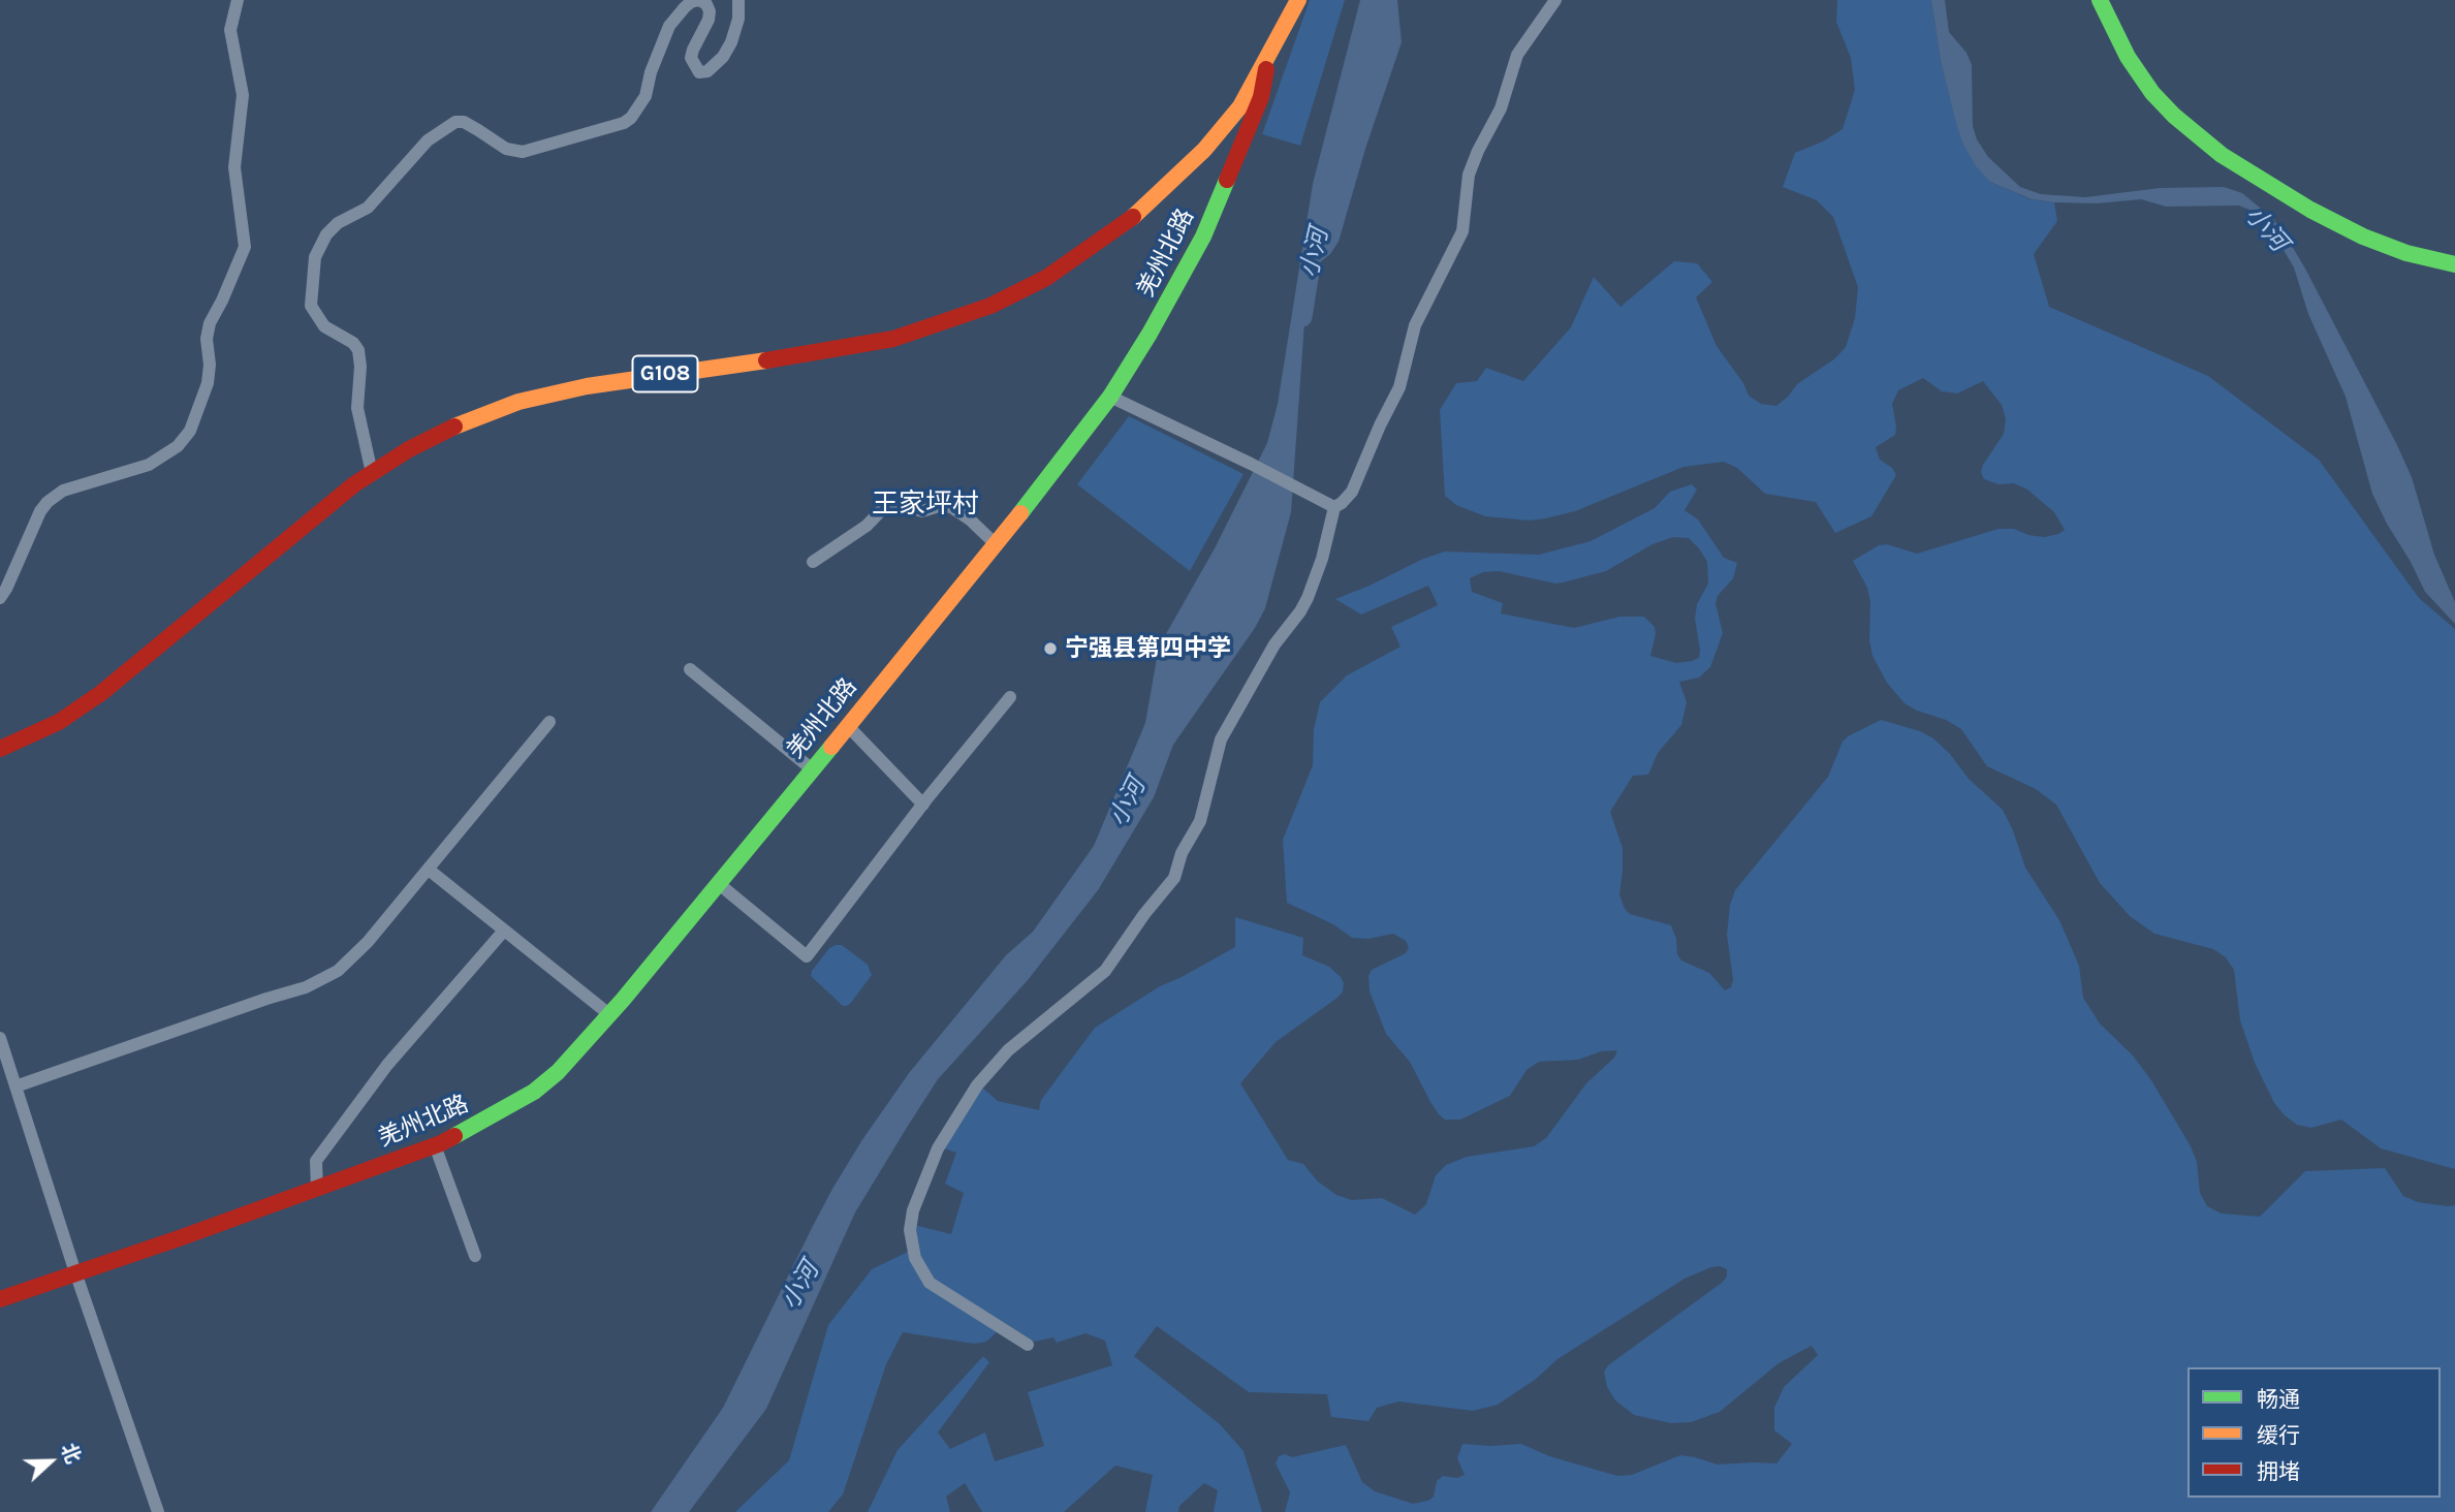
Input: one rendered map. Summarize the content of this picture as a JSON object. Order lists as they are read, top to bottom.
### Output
{
  "streets": {
    "main road": ["羌州北路", "G108"]
  },
  "crossings": [
    ["羌州北路", "G108"]
  ],
  "districts": ["王家坪村"],
  "water": ["小河"],
  "places": ["宁强县第四中学"],
  "legend": ["畅通", "缓行", "拥堵"],
  "north": "right"
}
